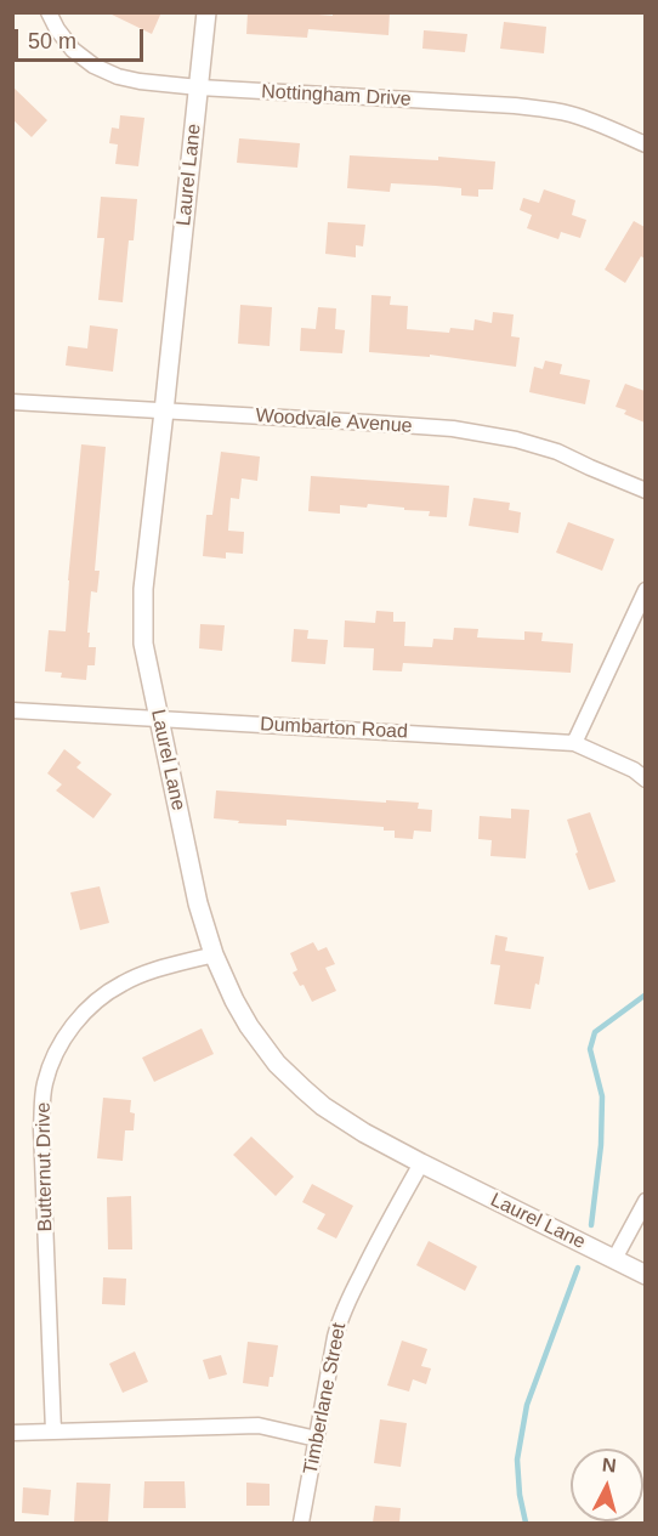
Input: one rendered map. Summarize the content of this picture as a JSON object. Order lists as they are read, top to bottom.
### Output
{
  "streets": {
    "street": [
      "Nottingham Drive",
      "Laurel Lane",
      "Woodvale Avenue",
      "Dumbarton Road",
      "Butternut Drive",
      "Timberlane Street"
    ]
  },
  "crossings": [
    ["Nottingham Drive", "Laurel Lane"],
    ["Laurel Lane", "Woodvale Avenue"],
    ["Laurel Lane", "Dumbarton Road"],
    ["Laurel Lane", "Butternut Drive"],
    ["Laurel Lane", "Timberlane Street"]
  ],
  "scale_bar": "50 m",
  "north": "top"
}
